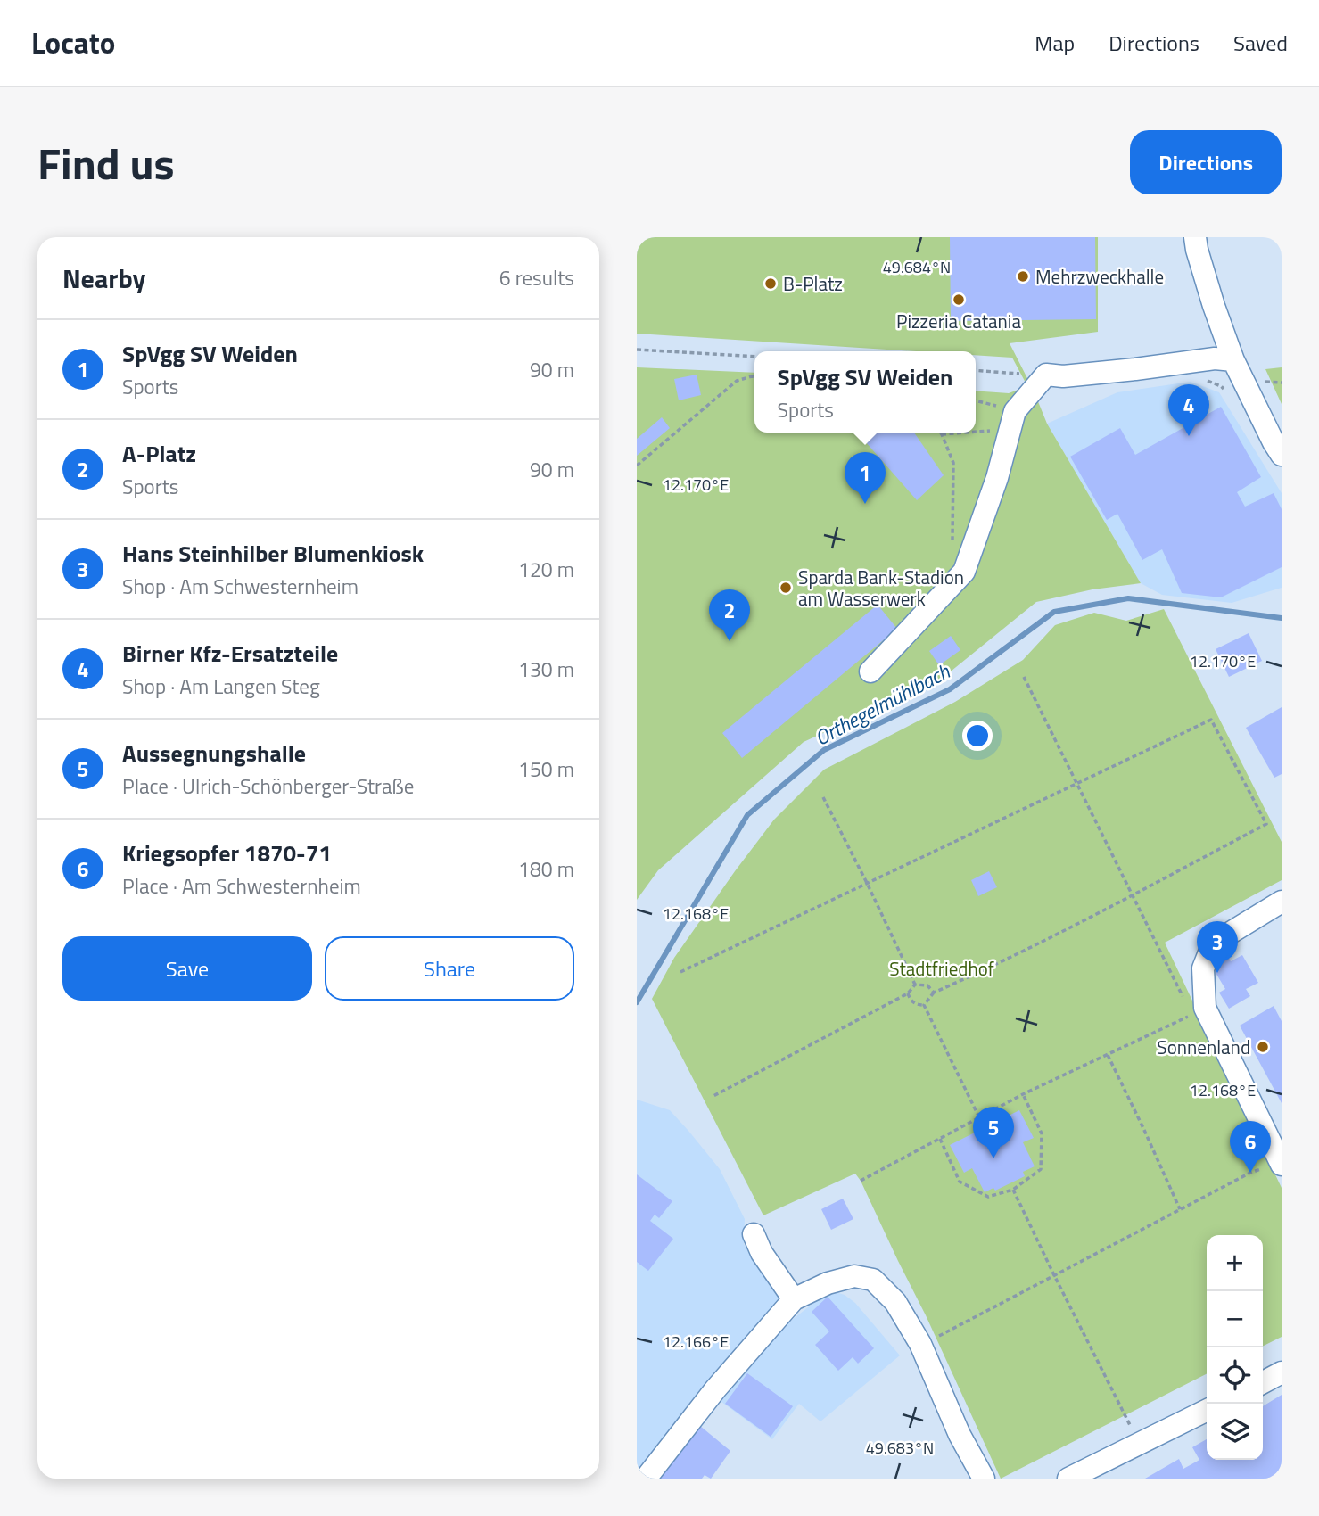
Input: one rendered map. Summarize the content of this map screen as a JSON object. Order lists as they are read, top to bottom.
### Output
{
  "water": ["Orthegelmühlbach"],
  "parks": ["Stadtfriedhof"],
  "places": [
    "Mehrzweckhalle",
    "B-Platz",
    "Pizzeria Catania",
    "Sparda Bank-Stadion am Wasserwerk",
    "Sonnenland"
  ],
  "page": {
    "header": "Locato",
    "nav": ["Map", "Directions", "Saved"],
    "title": "Find us",
    "buttons": [
      "Directions",
      ["Save", "Share"]
    ],
    "heading": ["Nearby", "6 results"],
    "list": [
      {
        "mark": "1",
        "name": "SpVgg SV Weiden",
        "note": "Sports",
        "value": "90 m"
      },
      {
        "mark": "2",
        "name": "A-Platz",
        "note": "Sports",
        "value": "90 m"
      },
      {
        "mark": "3",
        "name": "Hans Steinhilber Blumenkiosk",
        "note": "Shop · Am Schwesternheim",
        "value": "120 m"
      },
      {
        "mark": "4",
        "name": "Birner Kfz-Ersatzteile",
        "note": "Shop · Am Langen Steg",
        "value": "130 m"
      },
      {
        "mark": "5",
        "name": "Aussegnungshalle",
        "note": "Place · Ulrich-Schönberger-Straße",
        "value": "150 m"
      },
      {
        "mark": "6",
        "name": "Kriegsopfer 1870-71",
        "note": "Place · Am Schwesternheim",
        "value": "180 m"
      }
    ],
    "popup": ["SpVgg SV Weiden", "Sports"],
    "pins": [
      "4",
      "1",
      "2",
      "3",
      "5",
      "6"
    ],
    "map_buttons": ["+", "−"]
  },
  "coordinates": [
    "49.684°N",
    "12.170°E",
    "12.168°E",
    "12.166°E",
    "49.683°N"
  ]
}
